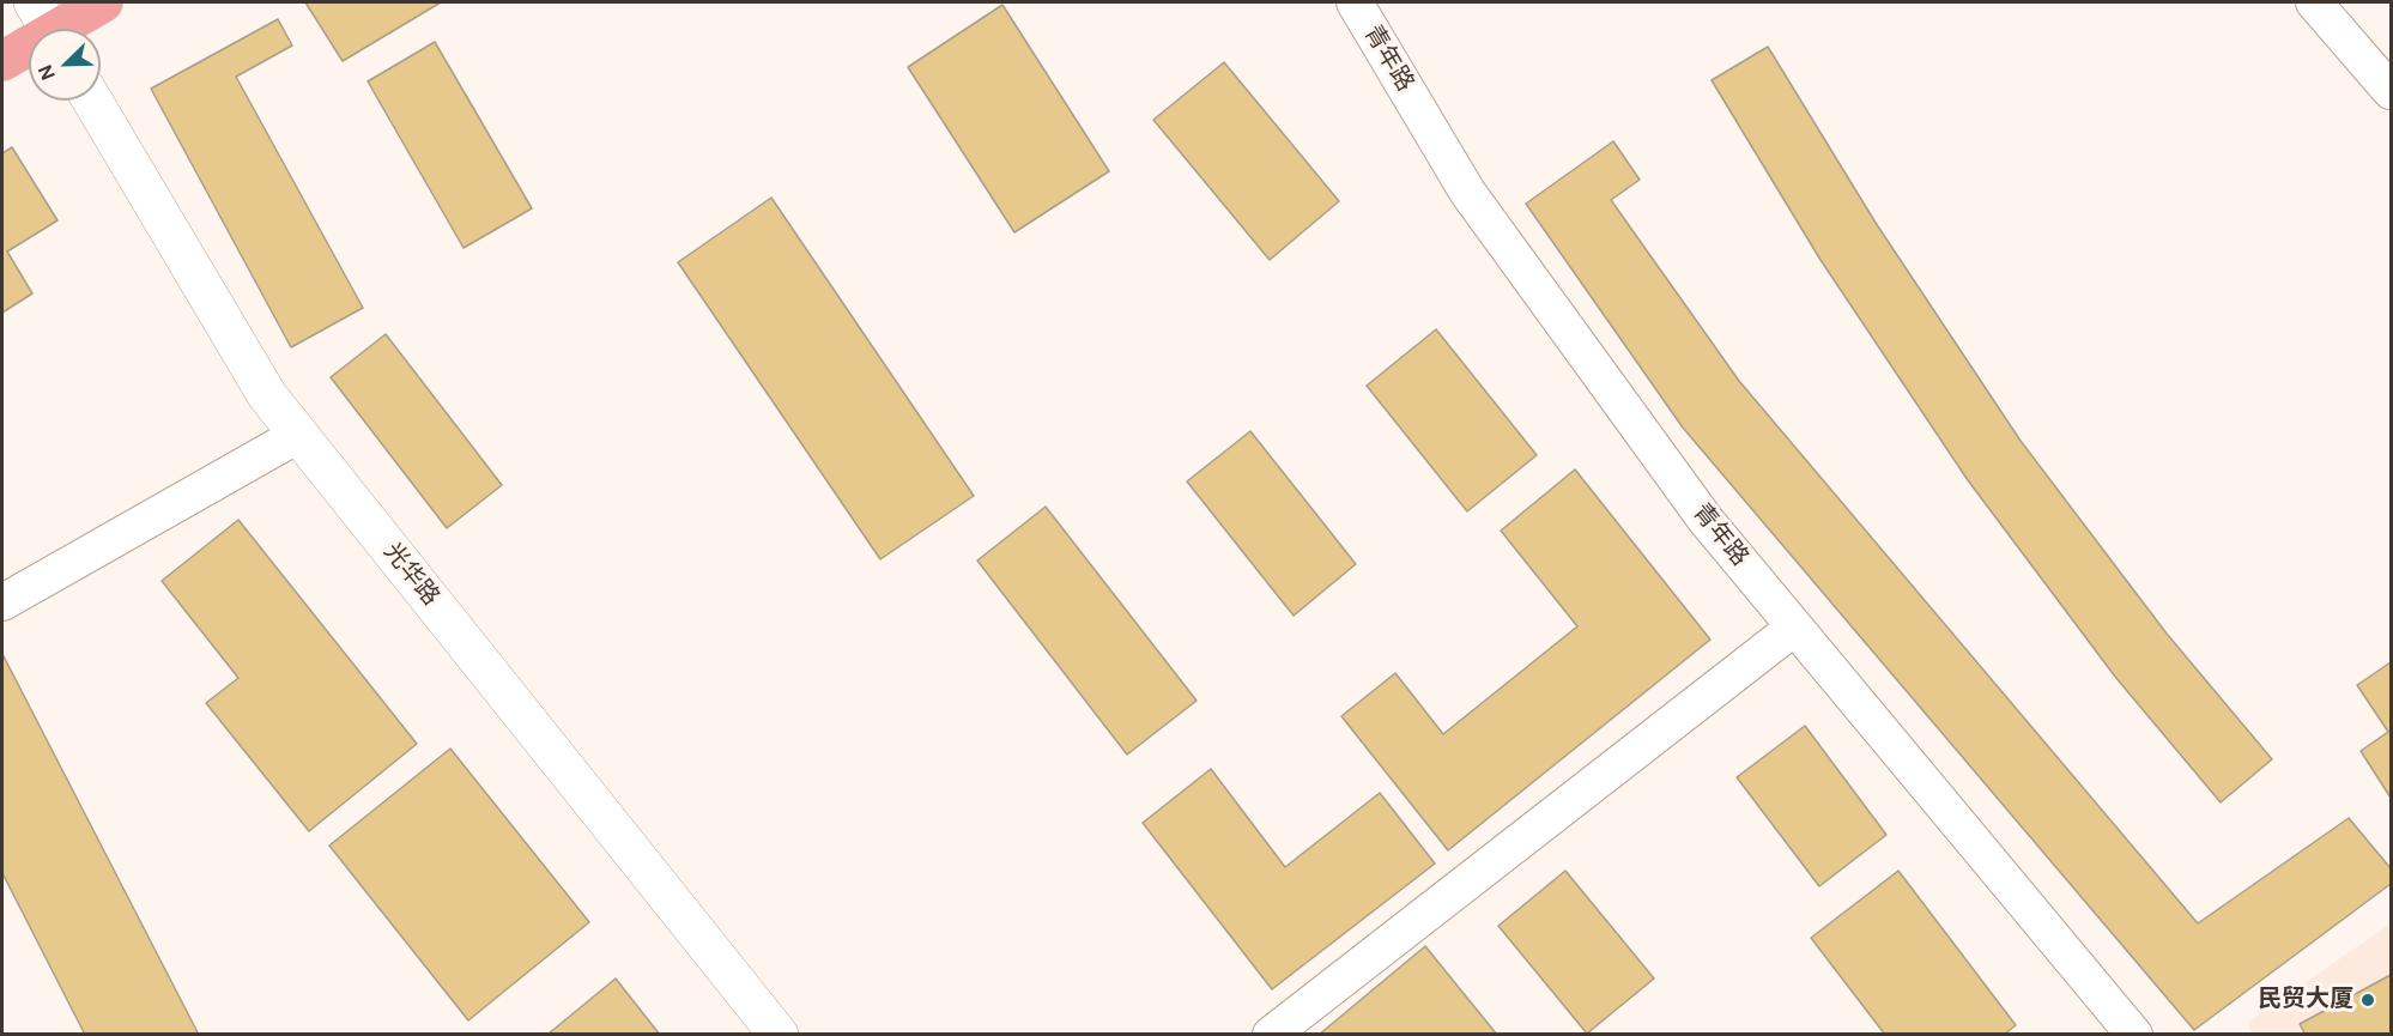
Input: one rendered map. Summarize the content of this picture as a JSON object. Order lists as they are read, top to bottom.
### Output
{
  "streets": {
    "main road": ["光华路"],
    "street": ["青年路"]
  },
  "places": ["民贸大厦"],
  "north": "bottom left"
}
